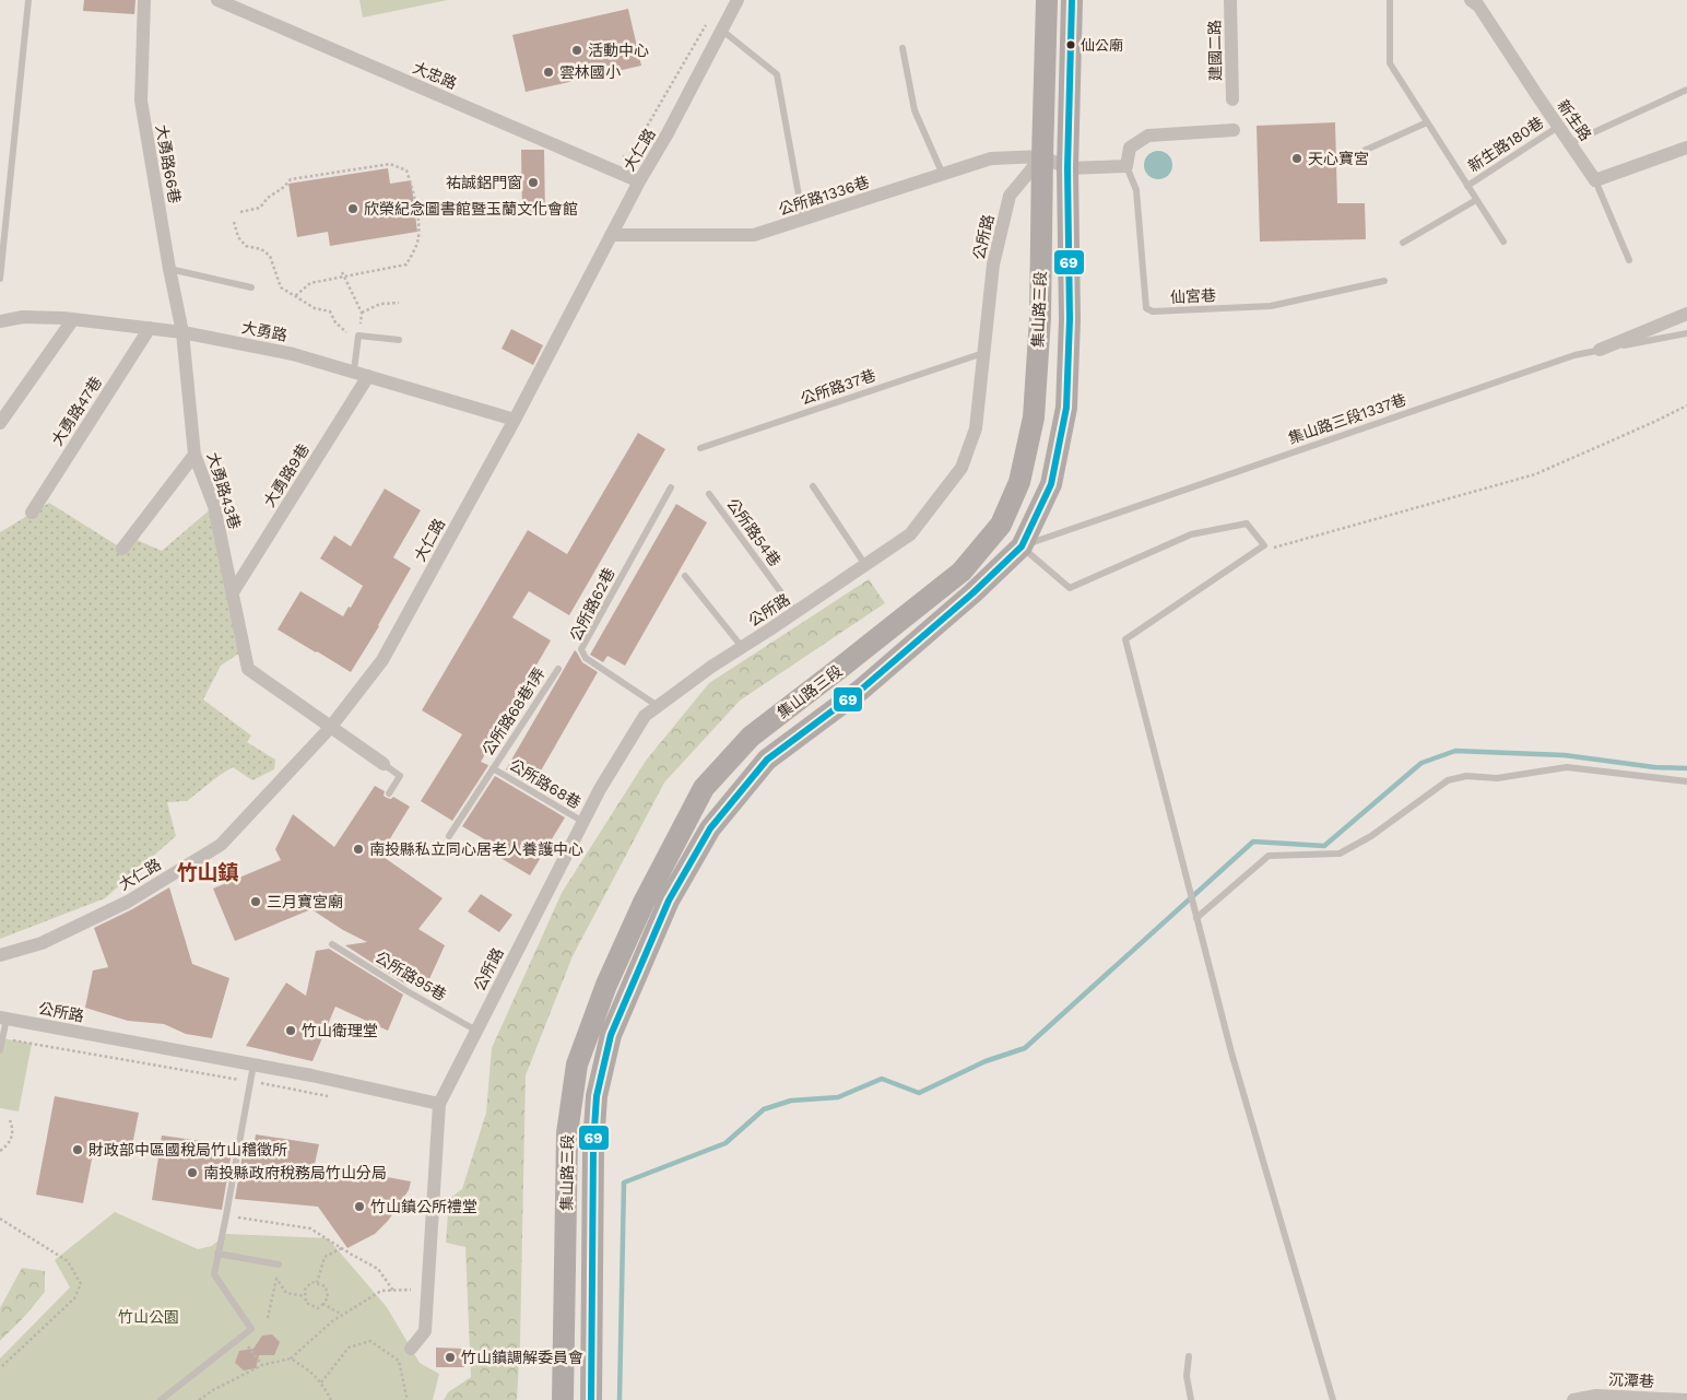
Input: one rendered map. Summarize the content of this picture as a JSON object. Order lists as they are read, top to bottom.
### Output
{
  "streets": {
    "main road": ["集山路三段"],
    "street": [
      "建國二路",
      "大忠路",
      "新生路",
      "大仁路",
      "大勇路66巷",
      "公所路1336巷",
      "公所路",
      "大勇路",
      "大勇路47巷",
      "大勇路9巷",
      "大勇路43巷",
      "沉潭巷"
    ],
    "lane": [
      "新生路180巷",
      "仙宮巷",
      "公所路37巷",
      "集山路三段1337巷",
      "公所路54巷",
      "公所路62巷",
      "公所路68巷1弄",
      "公所路68巷",
      "公所路95巷"
    ]
  },
  "crossings": [
    ["大忠路", "大仁路"],
    ["新生路", "新生路180巷"],
    ["大仁路", "公所路1336巷"],
    ["大仁路", "大勇路"],
    ["大仁路", "大勇路43巷"],
    ["大勇路66巷", "大勇路"],
    ["大勇路66巷", "大勇路43巷"],
    ["公所路1336巷", "公所路"],
    ["公所路1336巷", "集山路三段"],
    ["公所路", "集山路三段"],
    ["公所路", "公所路37巷"],
    ["公所路", "公所路54巷"],
    ["公所路", "公所路62巷"],
    ["公所路", "公所路68巷"],
    ["公所路", "公所路95巷"],
    ["集山路三段", "集山路三段1337巷"],
    ["大勇路", "大勇路47巷"],
    ["大勇路", "大勇路9巷"],
    ["大勇路", "大勇路43巷"],
    ["大勇路9巷", "大勇路43巷"],
    ["公所路68巷1弄", "公所路68巷"]
  ],
  "districts": ["竹山鎮"],
  "parks": ["竹山公園"],
  "places": [
    "仙公廟",
    "活動中心",
    "雲林國小",
    "天心寶宮",
    "祐誠鋁門窗",
    "欣榮紀念圖書館暨玉蘭文化會館",
    "南投縣私立同心居老人養護中心",
    "三月寶宮廟",
    "竹山衛理堂",
    "財政部中區國稅局竹山稽徵所",
    "南投縣政府稅務局竹山分局",
    "竹山鎮公所禮堂",
    "竹山鎮調解委員會"
  ],
  "lines": ["transit line 69"]
}
